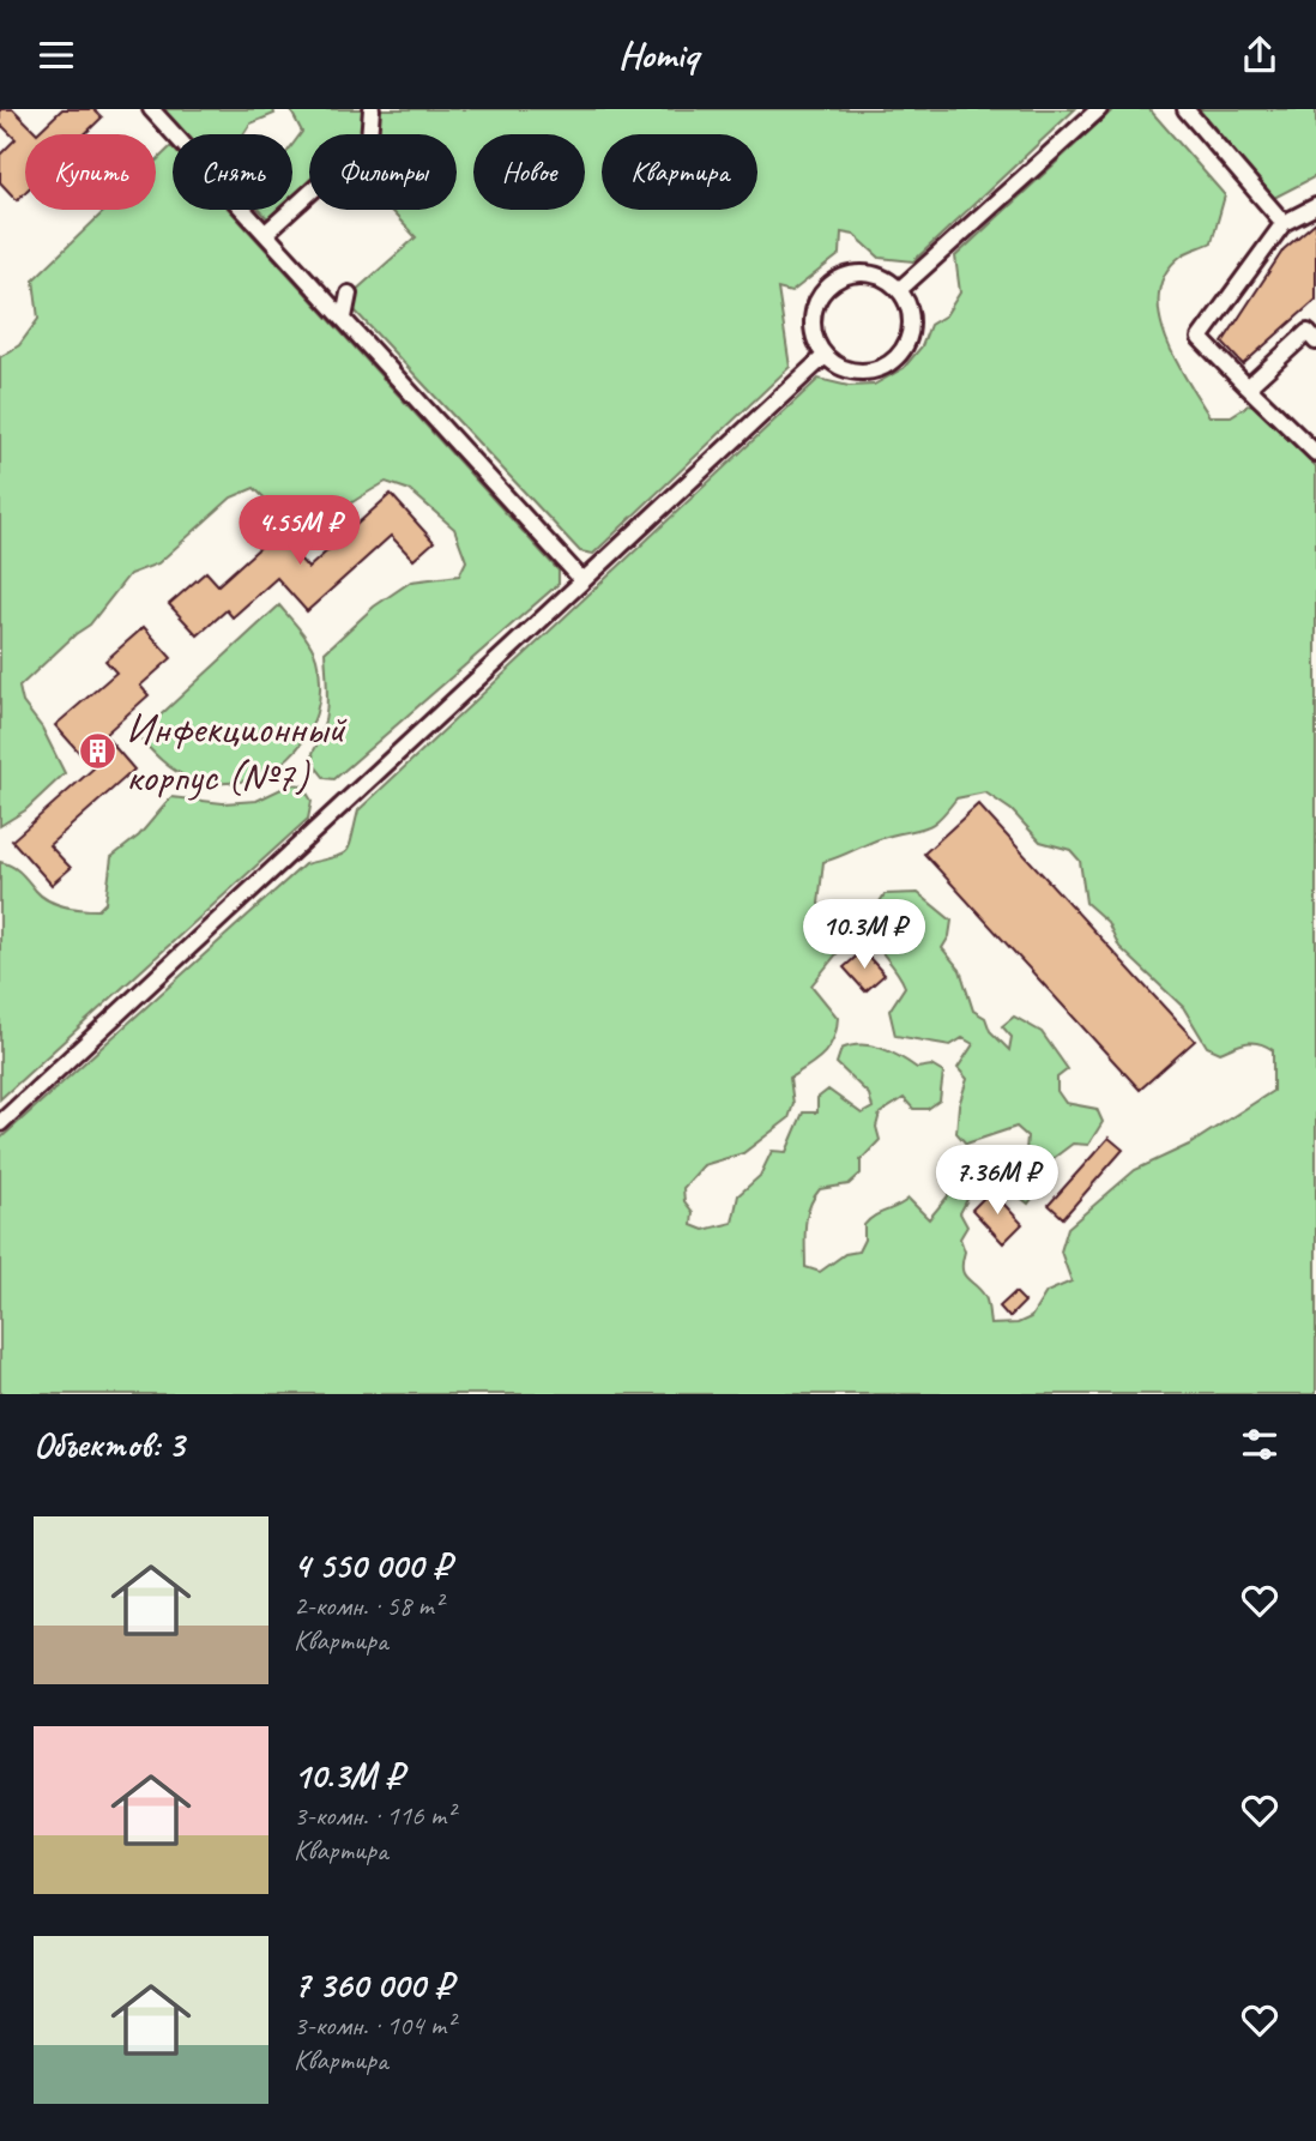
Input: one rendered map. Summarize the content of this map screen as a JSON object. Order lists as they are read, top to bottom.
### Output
{
  "places": {
    "building": ["Инфекционный корпус (№7)"]
  },
  "page": {
    "header": "Homiq",
    "chip": [
      "Купить",
      "Снять",
      "Фильтры",
      "Новое",
      "Квартира"
    ],
    "price": ["4.55M ₽", "10.3M ₽", "7.36M ₽"],
    "heading": "Объектов: 3",
    "list": [
      {
        "name": "4 550 000 ₽",
        "note": "2-комн. · 58 m² · Квартира"
      },
      {
        "name": "10.3M ₽",
        "note": "3-комн. · 116 m² · Квартира"
      },
      {
        "name": "7 360 000 ₽",
        "note": "3-комн. · 104 m² · Квартира"
      }
    ]
  }
}
